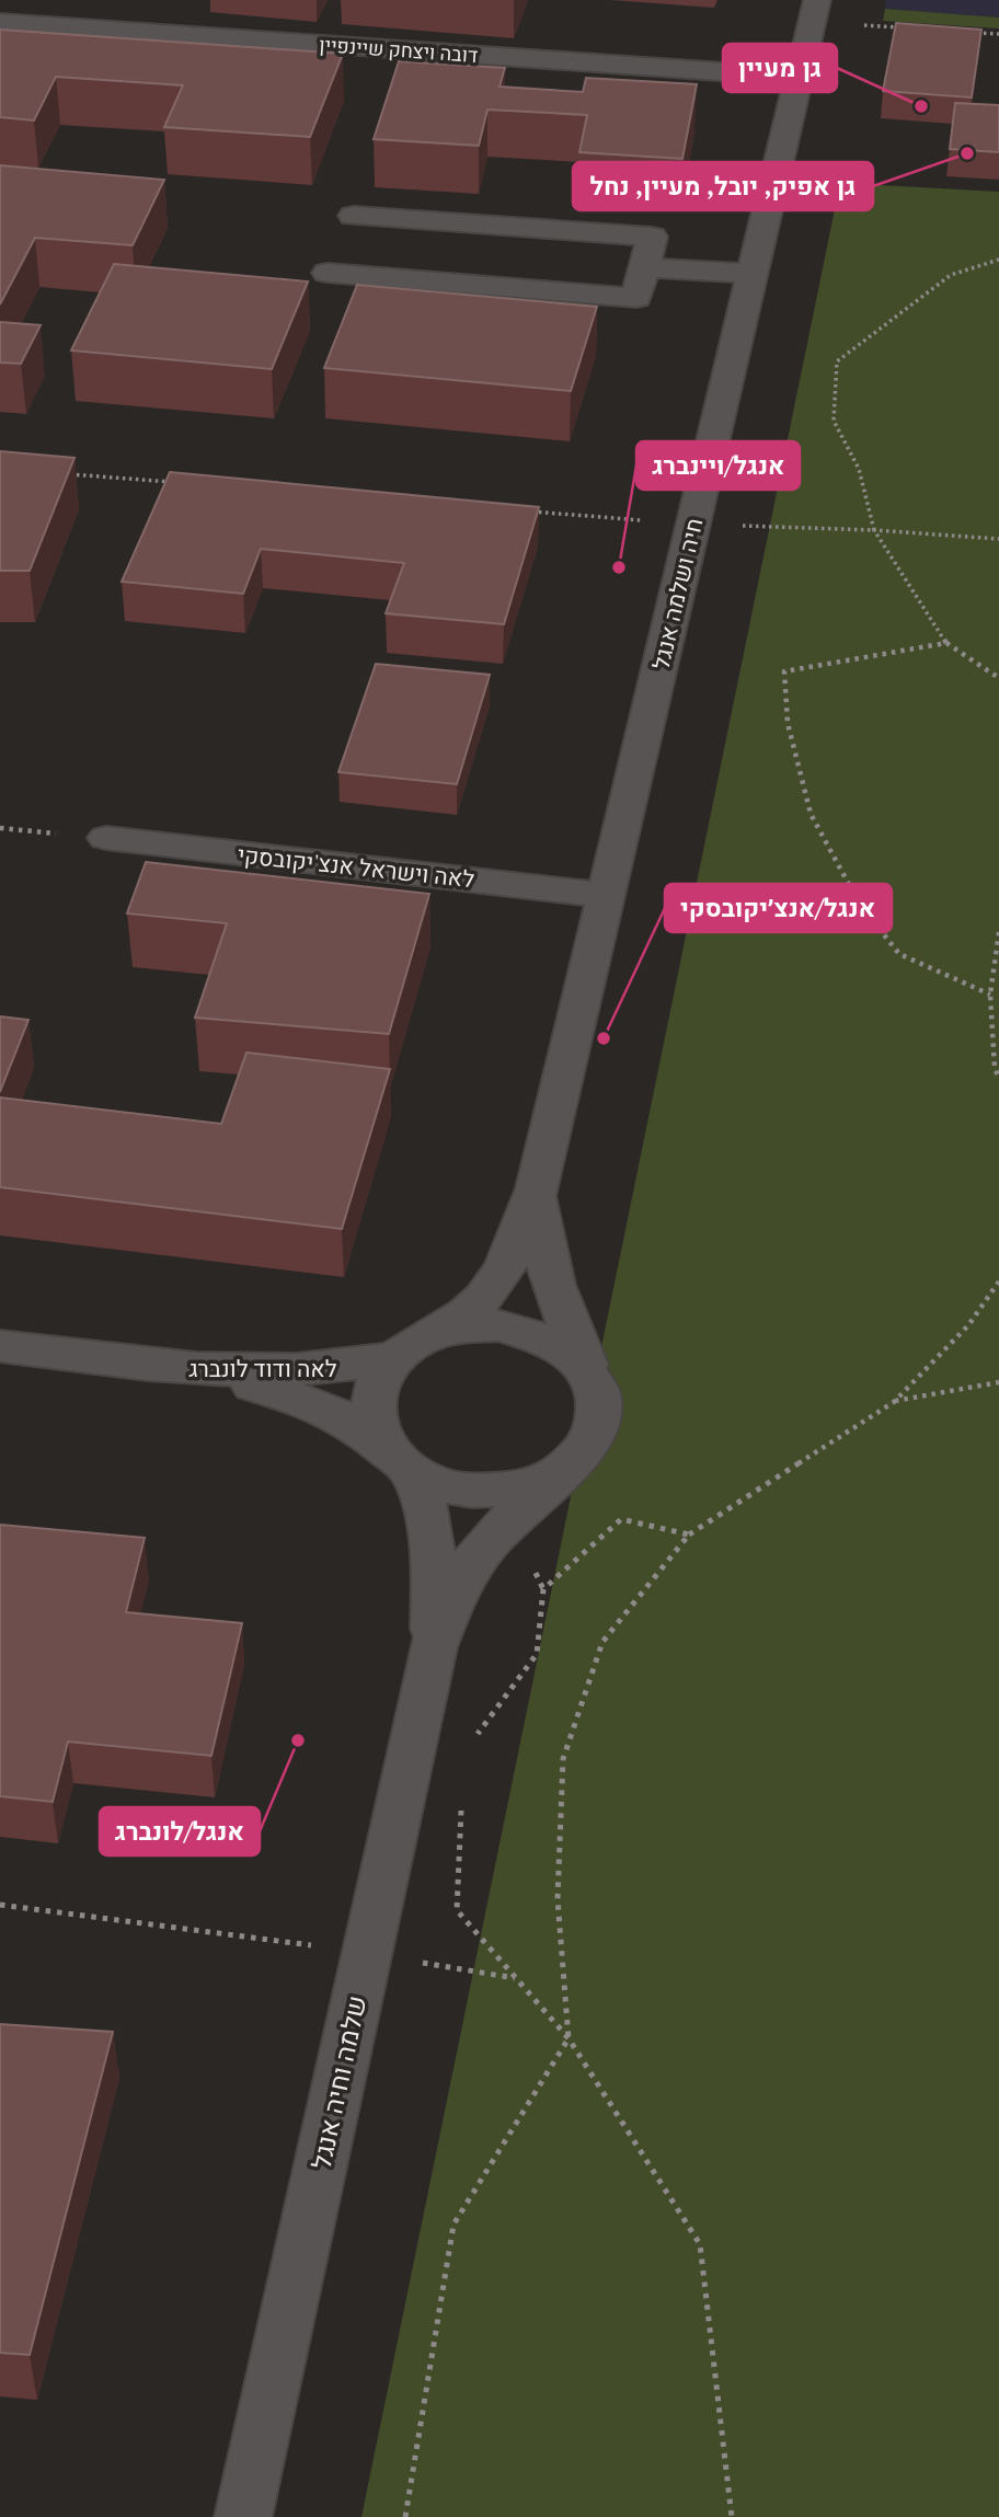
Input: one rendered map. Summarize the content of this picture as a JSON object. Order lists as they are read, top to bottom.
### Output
{
  "streets": {
    "street": [
      "דובה ויצחק שיינפיין",
      "חיה ושלמה אנגל",
      "לאה וישראל אנצ'יקובסקי",
      "לאה ודוד לונברג",
      "שלמה וחיה אנגל"
    ]
  },
  "crossings": [
    ["דובה ויצחק שיינפיין", "חיה ושלמה אנגל"],
    ["חיה ושלמה אנגל", "לאה וישראל אנצ'יקובסקי"],
    ["חיה ושלמה אנגל", "לאה ודוד לונברג"],
    ["חיה ושלמה אנגל", "שלמה וחיה אנגל"],
    ["לאה ודוד לונברג", "שלמה וחיה אנגל"]
  ],
  "places": [
    "גן מעיין",
    "גן אפיק, יובל, מעיין, נחל",
    "אנגל/ויינברג",
    "אנגל/אנצ׳יקובסקי",
    "אנגל/לונברג"
  ]
}
